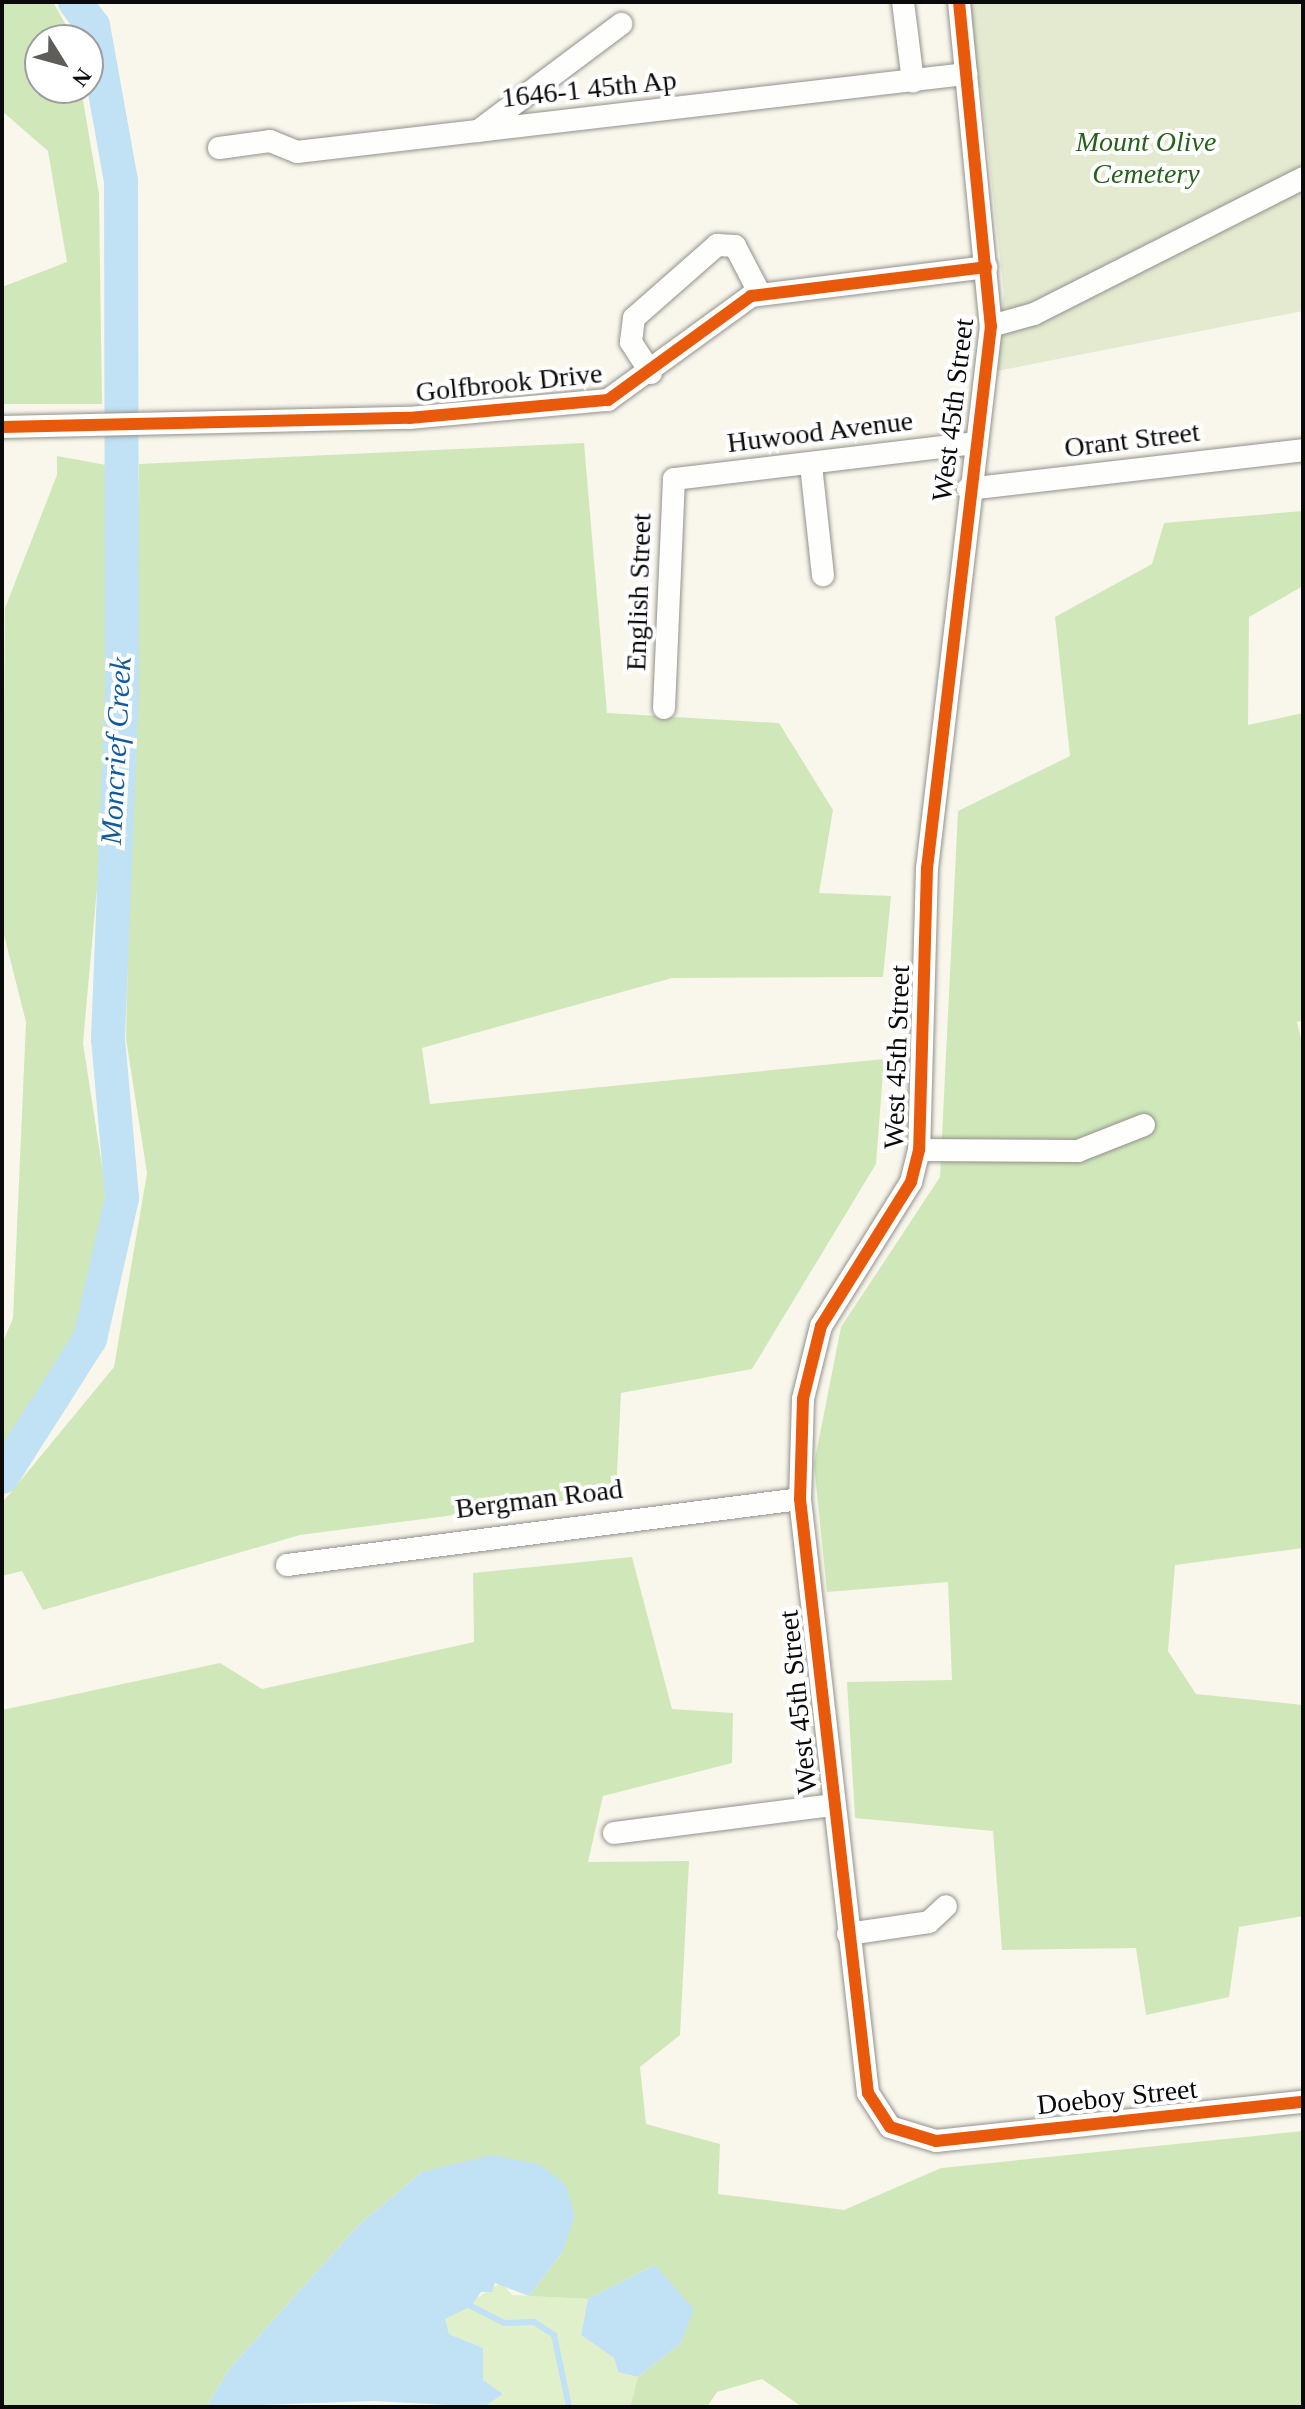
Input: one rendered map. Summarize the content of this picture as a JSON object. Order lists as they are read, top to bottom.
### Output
{
  "streets": {
    "street": [
      "1646-1 45th Ap",
      "Golfbrook Drive",
      "West 45th Street",
      "Huwood Avenue",
      "Orant Street",
      "English Street",
      "Bergman Road",
      "Doeboy Street"
    ]
  },
  "crossings": [
    ["1646-1 45th Ap", "West 45th Street"],
    ["Golfbrook Drive", "West 45th Street"],
    ["West 45th Street", "Huwood Avenue"],
    ["West 45th Street", "Orant Street"],
    ["West 45th Street", "Bergman Road"],
    ["West 45th Street", "Doeboy Street"],
    ["Huwood Avenue", "English Street"]
  ],
  "water": ["Moncrief Creek"],
  "parks": ["Mount Olive Cemetery"],
  "north": "bottom right"
}
